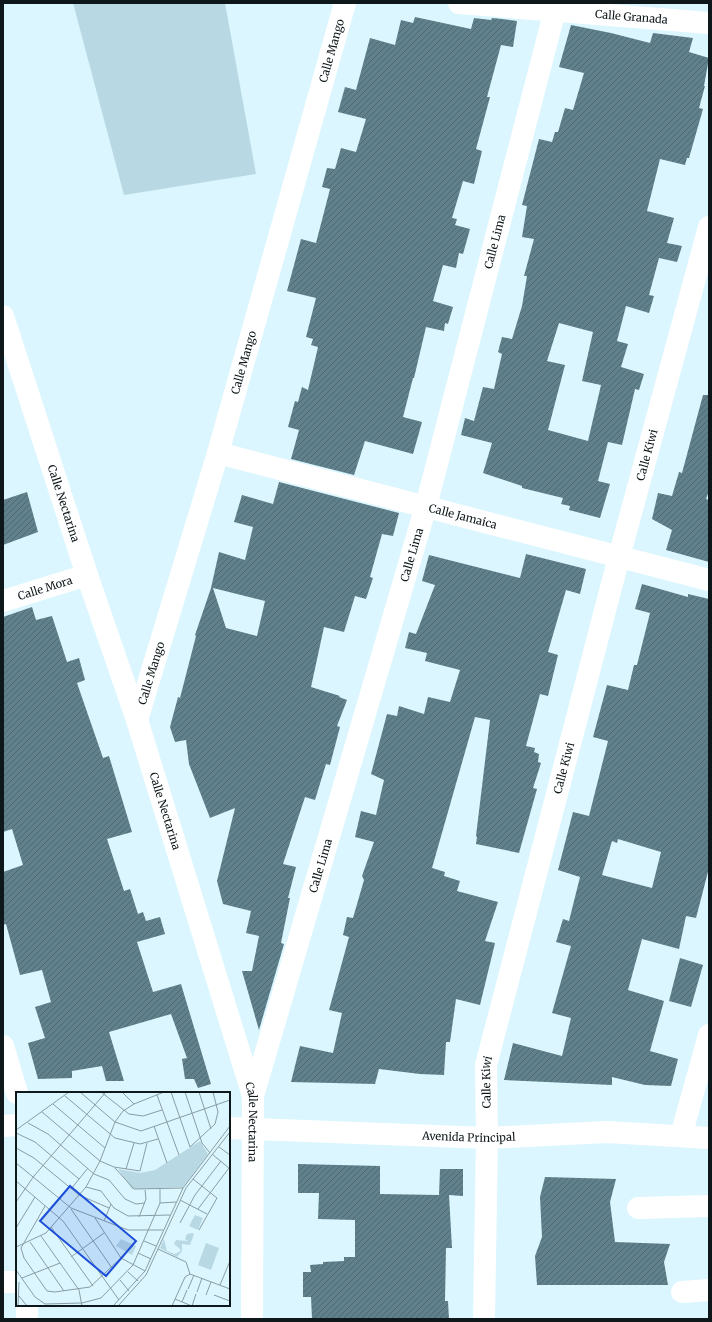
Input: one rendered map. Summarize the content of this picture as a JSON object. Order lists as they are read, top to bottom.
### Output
{
  "streets": {
    "street": [
      "Calle Granada",
      "Calle Mango",
      "Calle Lima",
      "Calle Kiwi",
      "Calle Nectarina",
      "Calle Jamaica",
      "Calle Mora",
      "Avenida Principal"
    ]
  },
  "crossings": [
    ["Calle Granada", "Calle Lima"],
    ["Calle Mango", "Calle Nectarina"],
    ["Calle Mango", "Calle Jamaica"],
    ["Calle Lima", "Calle Nectarina"],
    ["Calle Lima", "Calle Jamaica"],
    ["Calle Kiwi", "Calle Jamaica"],
    ["Calle Kiwi", "Avenida Principal"],
    ["Calle Nectarina", "Calle Mora"],
    ["Calle Nectarina", "Avenida Principal"]
  ]
}
